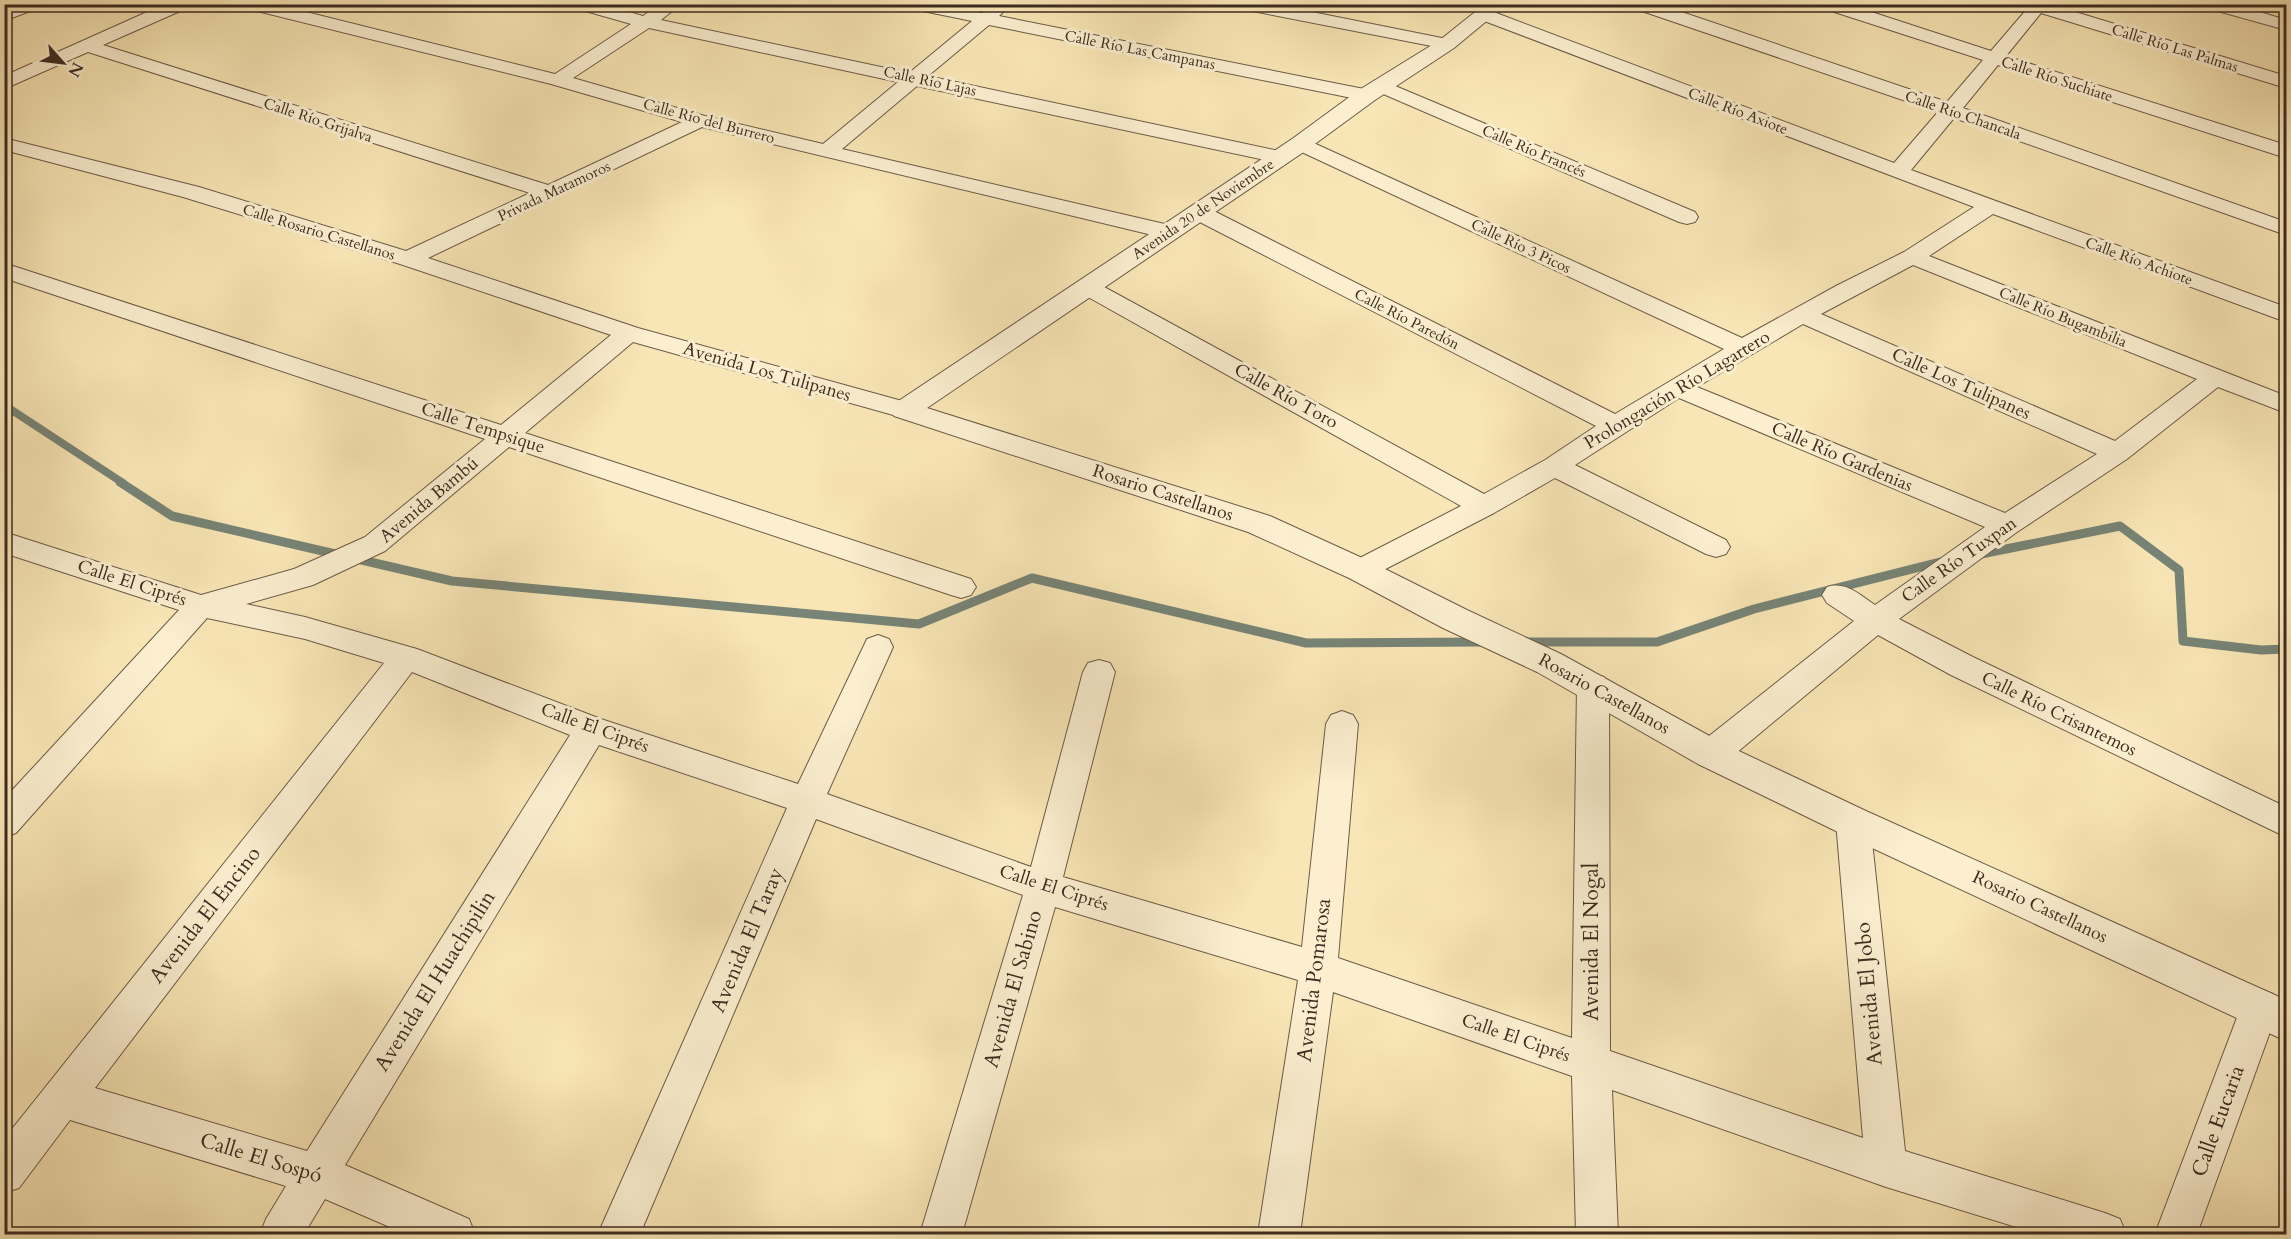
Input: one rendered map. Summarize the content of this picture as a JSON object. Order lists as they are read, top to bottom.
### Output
{
  "streets": {
    "street": [
      "Calle Río Las Palmas",
      "Calle Río Las Campanas",
      "Calle Río Suchiate",
      "Calle Río Lajas",
      "Calle Río Axiote",
      "Calle Río Chancala",
      "Calle Río Grijalva",
      "Calle Río del Burrero",
      "Calle Río Francés",
      "Privada Matamoros",
      "Avenida 20 de Noviembre",
      "Calle Rosario Castellanos",
      "Calle Río 3 Picos",
      "Calle Río Achiote",
      "Calle Río Bugambilia",
      "Calle Río Paredón",
      "Avenida Los Tulipanes",
      "Calle Los Tulipanes",
      "Prolongación Río Lagartero",
      "Calle Río Toro",
      "Calle Tempsique",
      "Calle Río Gardenias",
      "Rosario Castellanos",
      "Avenida Bambú",
      "Calle Río Tuxpan",
      "Calle El Ciprés",
      "Calle Río Crisantemos",
      "Avenida El Encino",
      "Avenida El Taray",
      "Avenida El Nogal",
      "Avenida Pomarosa",
      "Avenida El Huachipilin",
      "Avenida El Sabino",
      "Avenida El Jobo",
      "Calle Eucaria",
      "Calle El Sospó"
    ]
  },
  "crossings": [
    ["Calle Río Las Campanas", "Calle Río Francés"],
    ["Calle Río Las Campanas", "Avenida 20 de Noviembre"],
    ["Calle Río Lajas", "Avenida 20 de Noviembre"],
    ["Calle Río Axiote", "Avenida 20 de Noviembre"],
    ["Calle Río Axiote", "Calle Río Achiote"],
    ["Calle Río Axiote", "Prolongación Río Lagartero"],
    ["Calle Río Grijalva", "Privada Matamoros"],
    ["Calle Río del Burrero", "Privada Matamoros"],
    ["Calle Río del Burrero", "Avenida 20 de Noviembre"],
    ["Calle Río Francés", "Avenida 20 de Noviembre"],
    ["Privada Matamoros", "Calle Rosario Castellanos"],
    ["Avenida 20 de Noviembre", "Calle Río 3 Picos"],
    ["Avenida 20 de Noviembre", "Calle Río Paredón"],
    ["Avenida 20 de Noviembre", "Avenida Los Tulipanes"],
    ["Avenida 20 de Noviembre", "Calle Río Toro"],
    ["Avenida 20 de Noviembre", "Rosario Castellanos"],
    ["Calle Rosario Castellanos", "Avenida Los Tulipanes"],
    ["Calle Rosario Castellanos", "Avenida Bambú"],
    ["Calle Río 3 Picos", "Prolongación Río Lagartero"],
    ["Calle Río Achiote", "Prolongación Río Lagartero"],
    ["Calle Río Bugambilia", "Prolongación Río Lagartero"],
    ["Calle Río Bugambilia", "Calle Río Tuxpan"],
    ["Calle Río Paredón", "Prolongación Río Lagartero"],
    ["Avenida Los Tulipanes", "Rosario Castellanos"],
    ["Avenida Los Tulipanes", "Avenida Bambú"],
    ["Calle Los Tulipanes", "Prolongación Río Lagartero"],
    ["Calle Los Tulipanes", "Calle Río Tuxpan"],
    ["Prolongación Río Lagartero", "Calle Río Toro"],
    ["Prolongación Río Lagartero", "Calle Río Gardenias"],
    ["Prolongación Río Lagartero", "Rosario Castellanos"],
    ["Calle Tempsique", "Avenida Bambú"],
    ["Calle Río Gardenias", "Calle Río Tuxpan"],
    ["Rosario Castellanos", "Calle Río Tuxpan"],
    ["Rosario Castellanos", "Avenida El Nogal"],
    ["Rosario Castellanos", "Avenida El Jobo"],
    ["Rosario Castellanos", "Calle Eucaria"],
    ["Avenida Bambú", "Calle El Ciprés"],
    ["Calle Río Tuxpan", "Calle Río Crisantemos"],
    ["Calle El Ciprés", "Avenida El Encino"],
    ["Calle El Ciprés", "Avenida El Taray"],
    ["Calle El Ciprés", "Avenida El Nogal"],
    ["Calle El Ciprés", "Avenida Pomarosa"],
    ["Calle El Ciprés", "Avenida El Huachipilin"],
    ["Calle El Ciprés", "Avenida El Sabino"],
    ["Calle El Ciprés", "Avenida El Jobo"],
    ["Avenida El Encino", "Calle El Sospó"],
    ["Avenida El Huachipilin", "Calle El Sospó"]
  ],
  "north": "bottom right"
}
